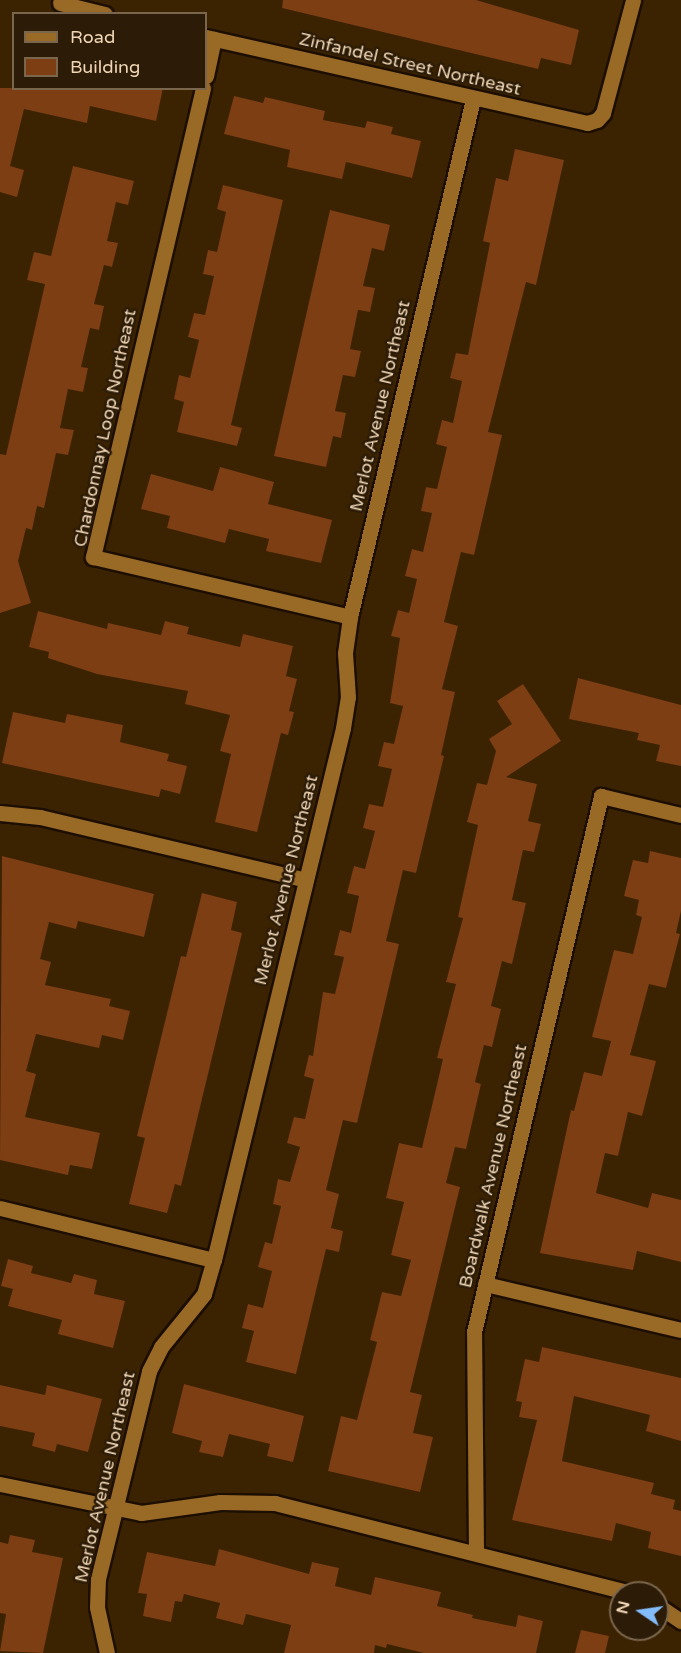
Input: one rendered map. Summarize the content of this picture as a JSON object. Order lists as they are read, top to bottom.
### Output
{
  "streets": {
    "street": [
      "Zinfandel Street Northeast",
      "Merlot Avenue Northeast",
      "Chardonnay Loop Northeast",
      "Boardwalk Avenue Northeast"
    ]
  },
  "crossings": [
    ["Zinfandel Street Northeast", "Merlot Avenue Northeast"],
    ["Merlot Avenue Northeast", "Chardonnay Loop Northeast"]
  ],
  "legend": ["Road", "Building"],
  "north": "left"
}
